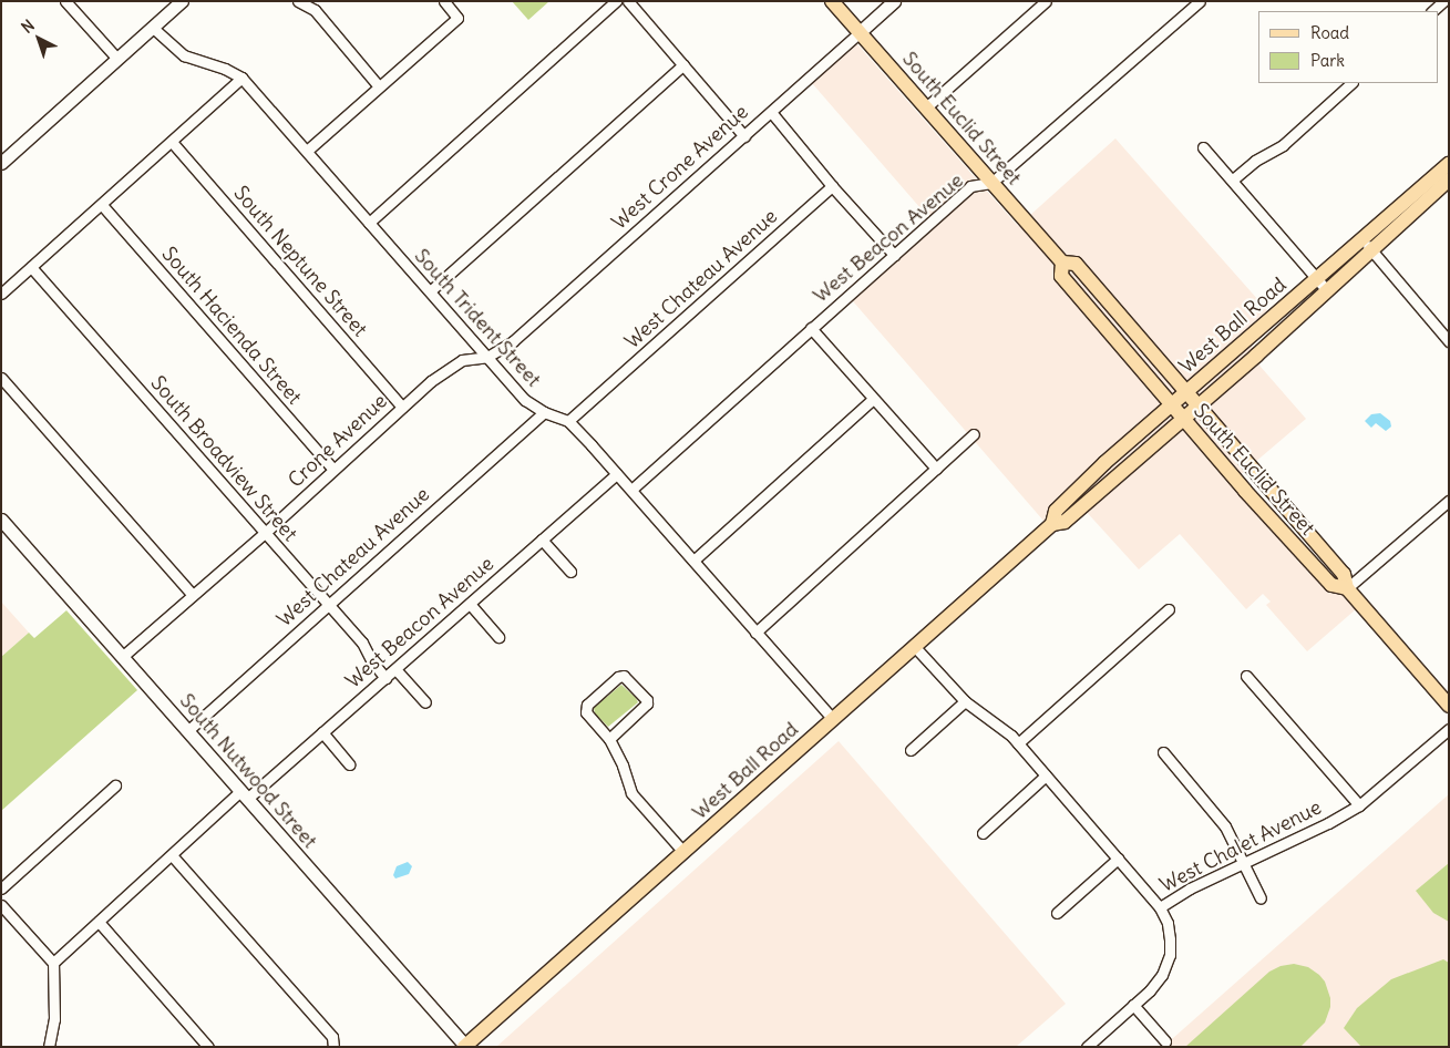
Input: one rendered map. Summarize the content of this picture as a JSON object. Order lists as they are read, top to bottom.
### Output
{
  "streets": {
    "main road": ["South Euclid Street", "West Ball Road"],
    "street": [
      "West Crone Avenue",
      "West Beacon Avenue",
      "South Neptune Street",
      "West Chateau Avenue",
      "South Trident Street",
      "South Hacienda Street",
      "Crone Avenue",
      "South Broadview Street",
      "South Nutwood Street",
      "West Chalet Avenue"
    ]
  },
  "crossings": [
    ["South Euclid Street", "West Crone Avenue"],
    ["South Euclid Street", "West Beacon Avenue"],
    ["South Euclid Street", "West Ball Road"],
    ["West Crone Avenue", "South Trident Street"],
    ["West Crone Avenue", "Crone Avenue"],
    ["West Beacon Avenue", "South Trident Street"],
    ["West Beacon Avenue", "South Broadview Street"],
    ["West Beacon Avenue", "South Nutwood Street"],
    ["South Neptune Street", "Crone Avenue"],
    ["West Chateau Avenue", "South Trident Street"],
    ["West Chateau Avenue", "South Broadview Street"],
    ["West Chateau Avenue", "South Nutwood Street"],
    ["South Trident Street", "West Ball Road"],
    ["South Trident Street", "Crone Avenue"],
    ["South Hacienda Street", "Crone Avenue"],
    ["West Ball Road", "South Nutwood Street"],
    ["Crone Avenue", "South Broadview Street"],
    ["Crone Avenue", "South Nutwood Street"]
  ],
  "legend": ["Road", "Park"],
  "north": "top left"
}
